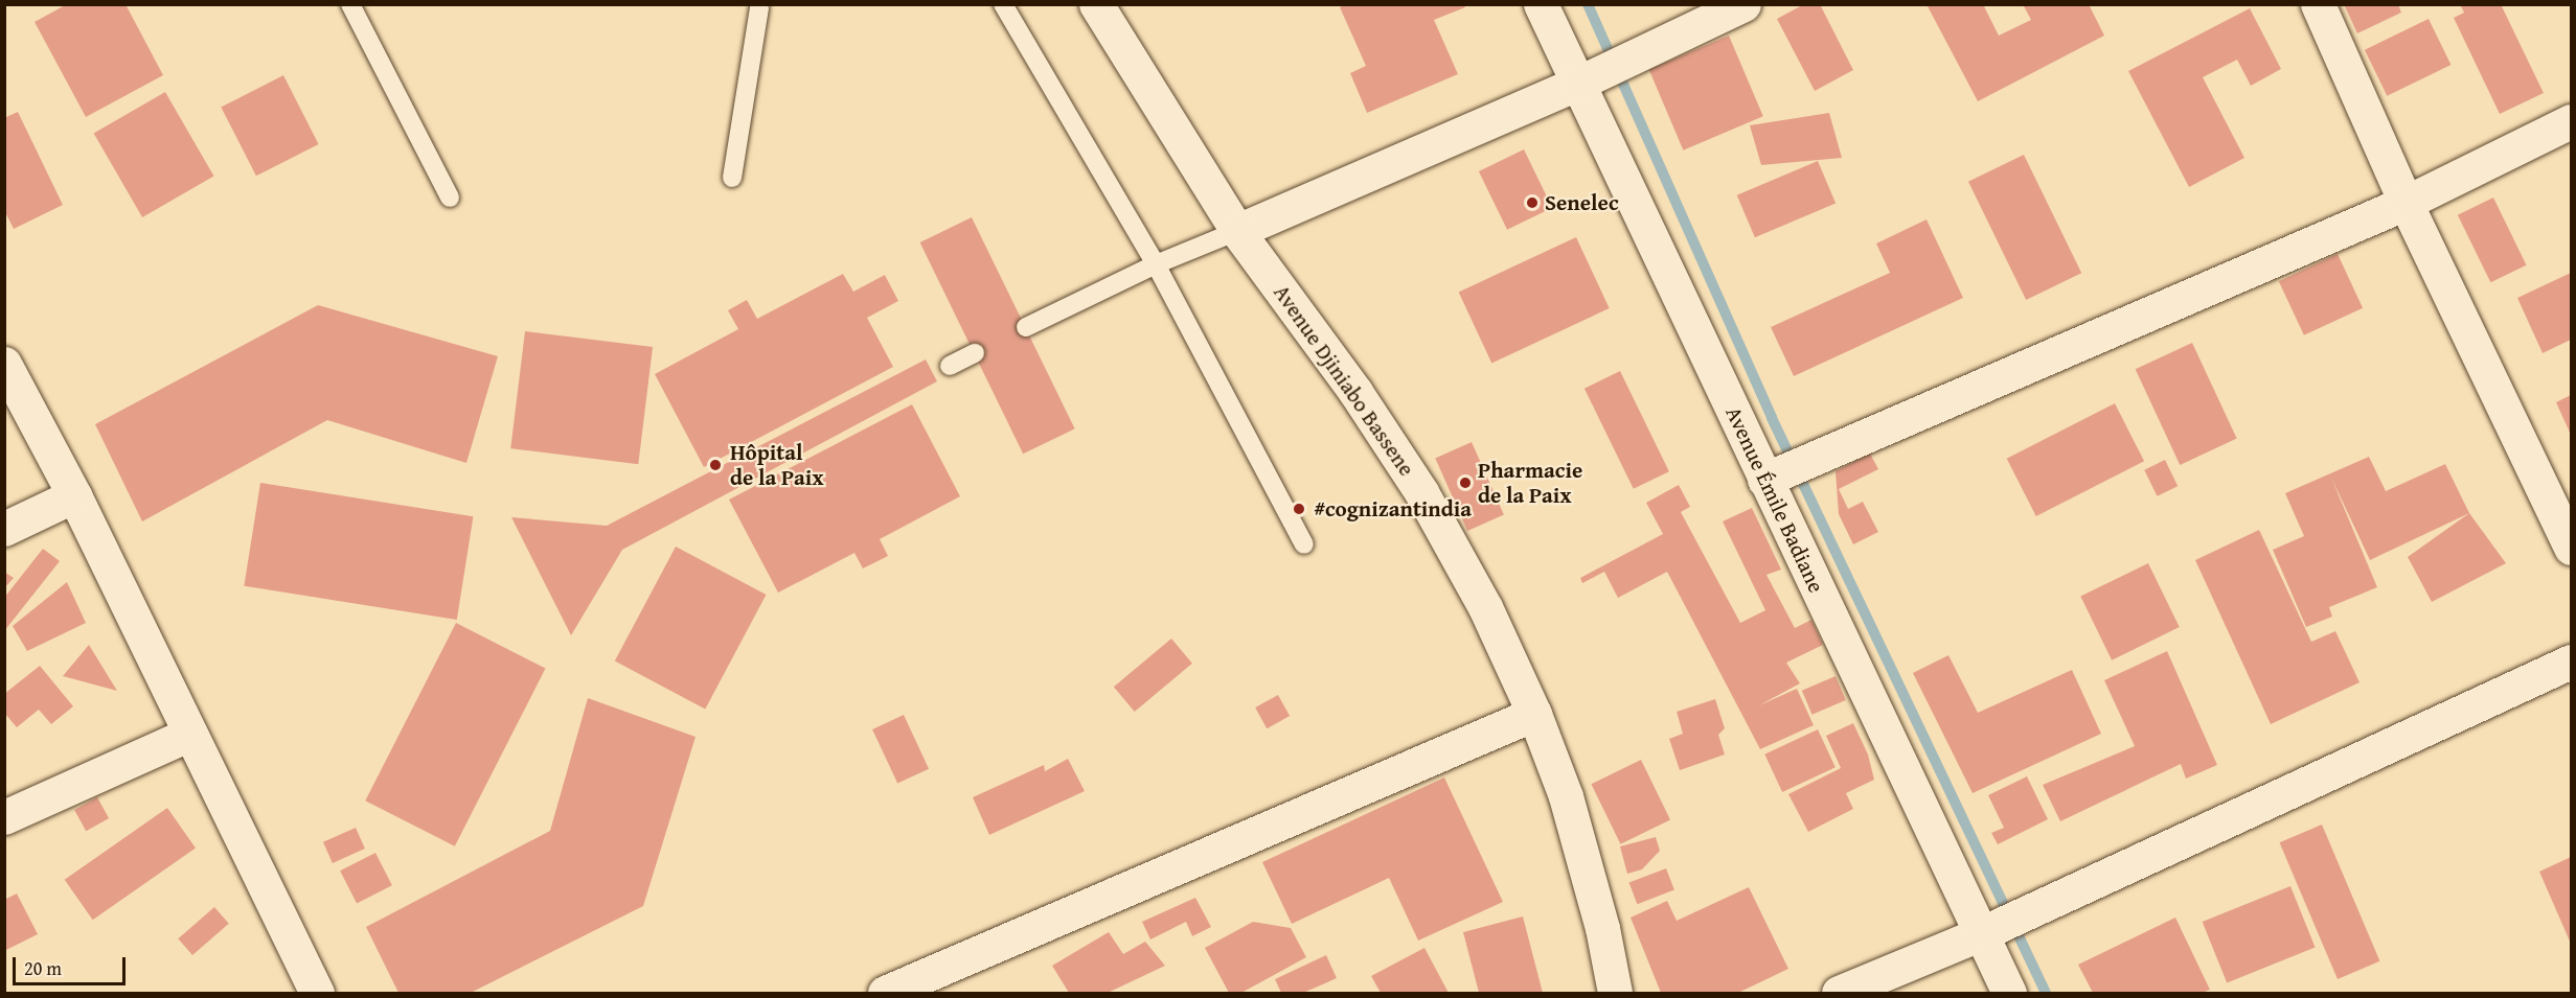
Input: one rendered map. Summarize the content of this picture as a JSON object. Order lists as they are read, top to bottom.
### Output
{
  "streets": {
    "street": ["Avenue Djiniabo Bassene", "Avenue Émile Badiane"]
  },
  "places": [
    "Senelec",
    "Hôpital de la Paix",
    "Pharmacie de la Paix",
    "#cognizantindia"
  ],
  "scale_bar": "20 m"
}
